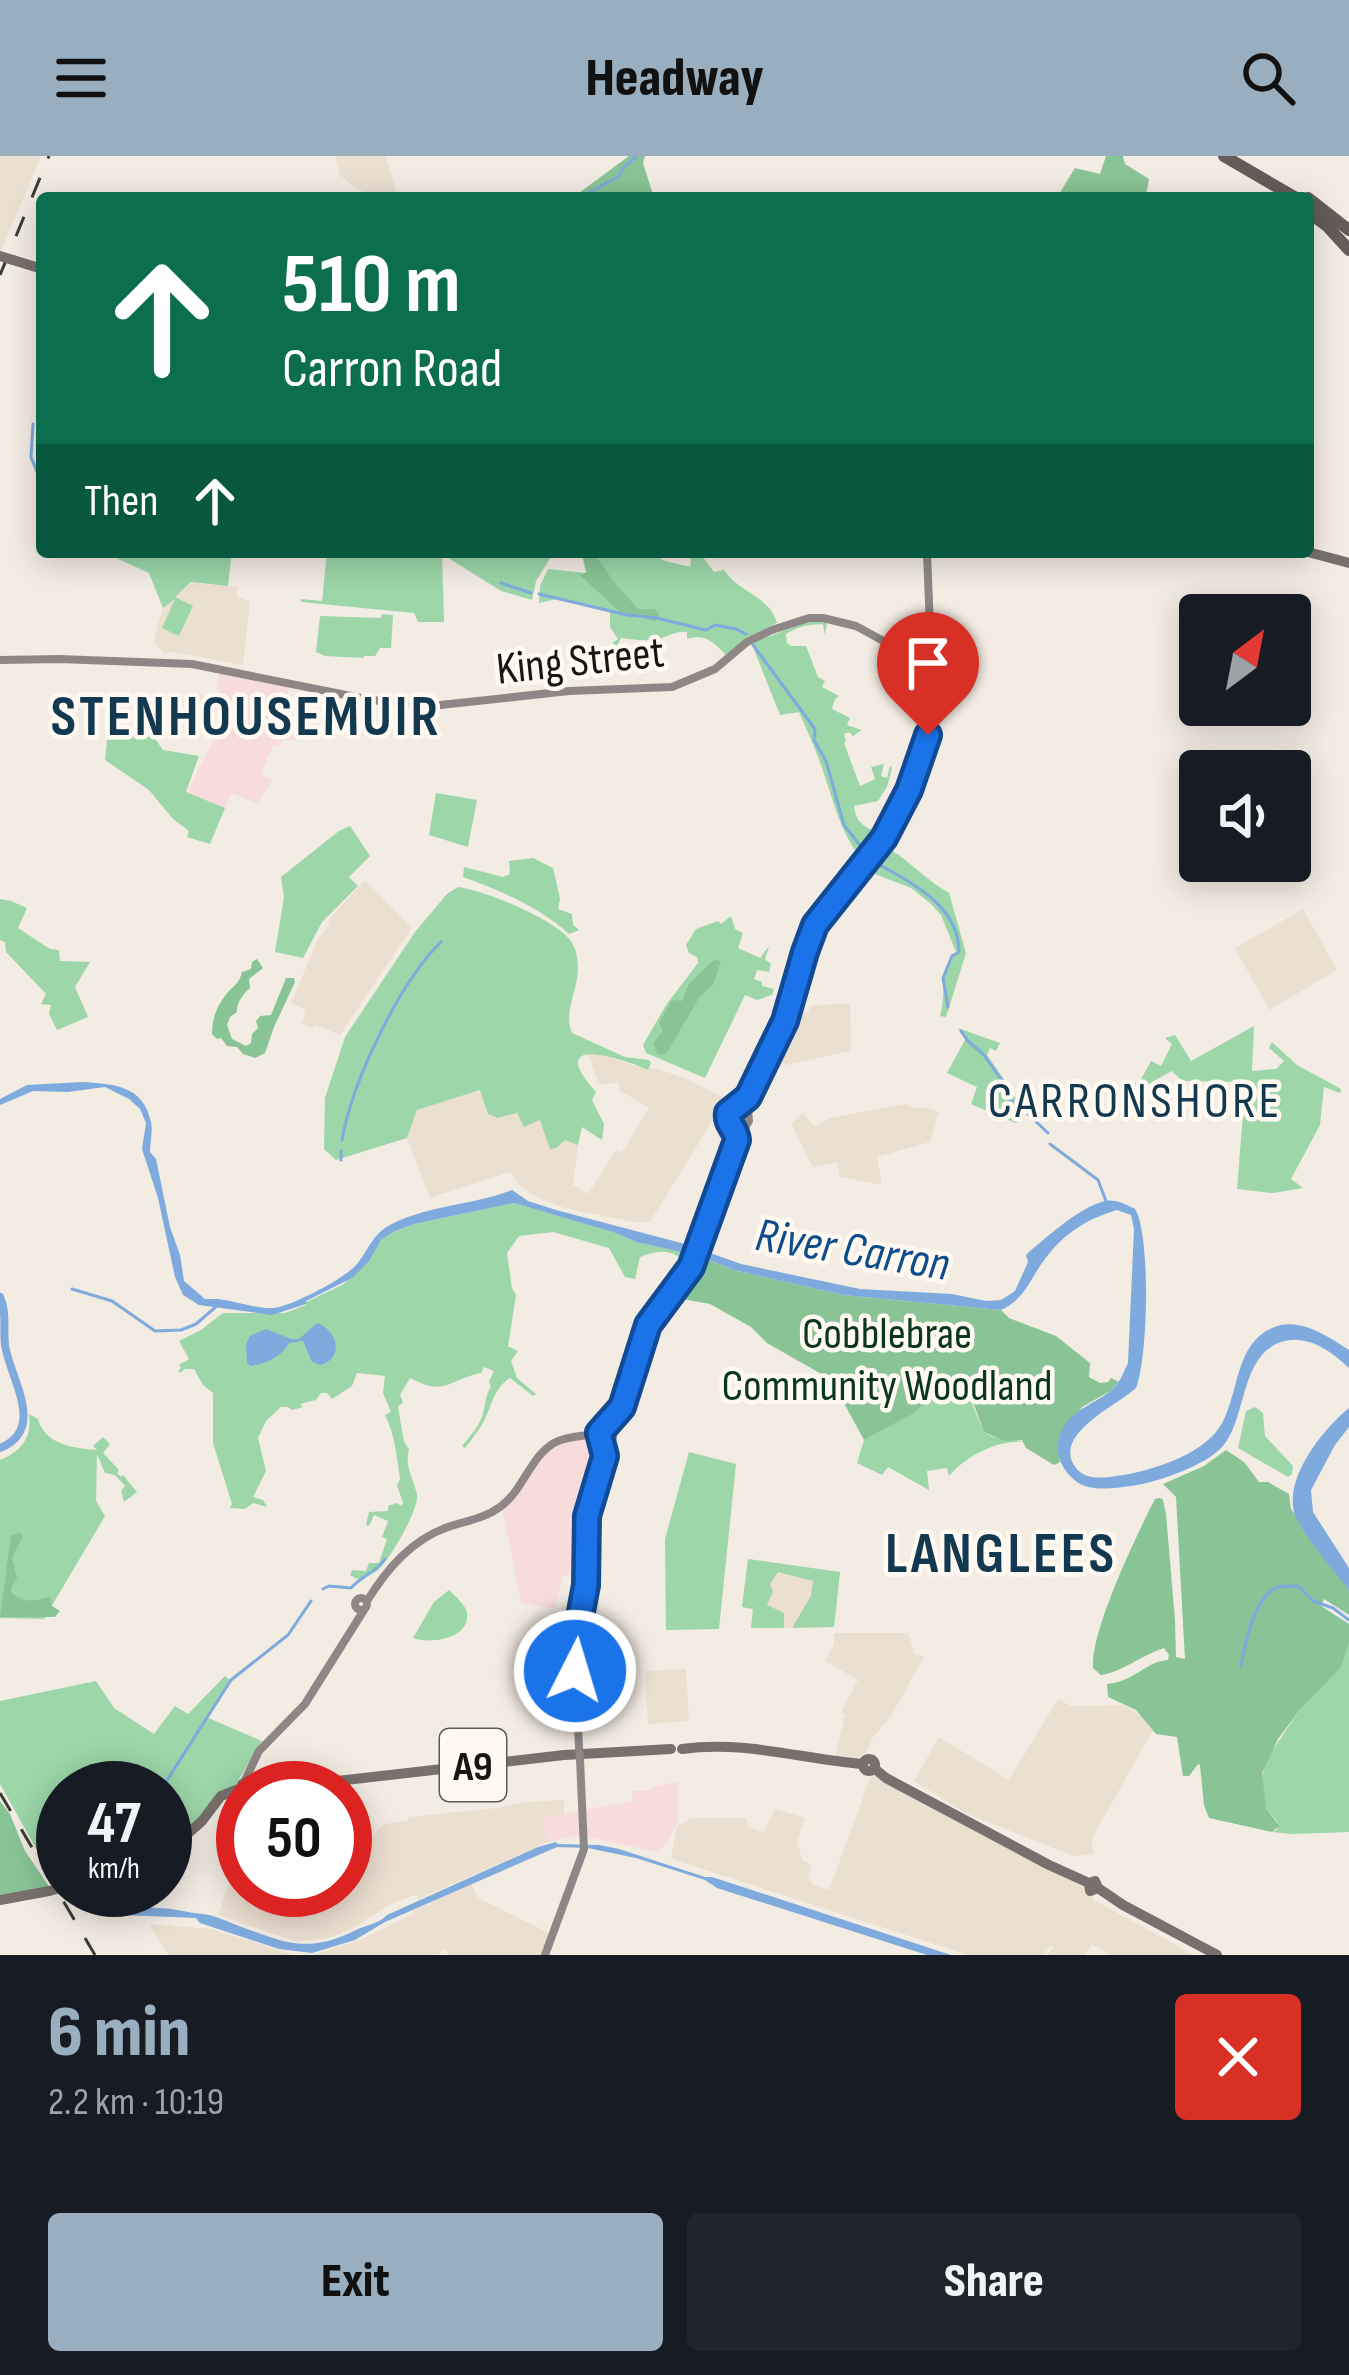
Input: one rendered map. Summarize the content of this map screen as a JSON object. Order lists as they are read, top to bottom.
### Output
{
  "streets": {
    "main road": ["King Street", "A9"]
  },
  "districts": ["STENHOUSEMUIR", "CARRONSHORE", "LANGLEES"],
  "water": ["River Carron"],
  "parks": ["Cobblebrae Community Woodland"],
  "north": "top right",
  "page": {
    "header": "Headway",
    "turn": ["510 m", "Carron Road"],
    "then": "Then",
    "speed": "47 km/h",
    "limit": "50",
    "heading": ["6 min", "2.2 km · 10:19"],
    "buttons": ["Exit", "Share"]
  }
}
